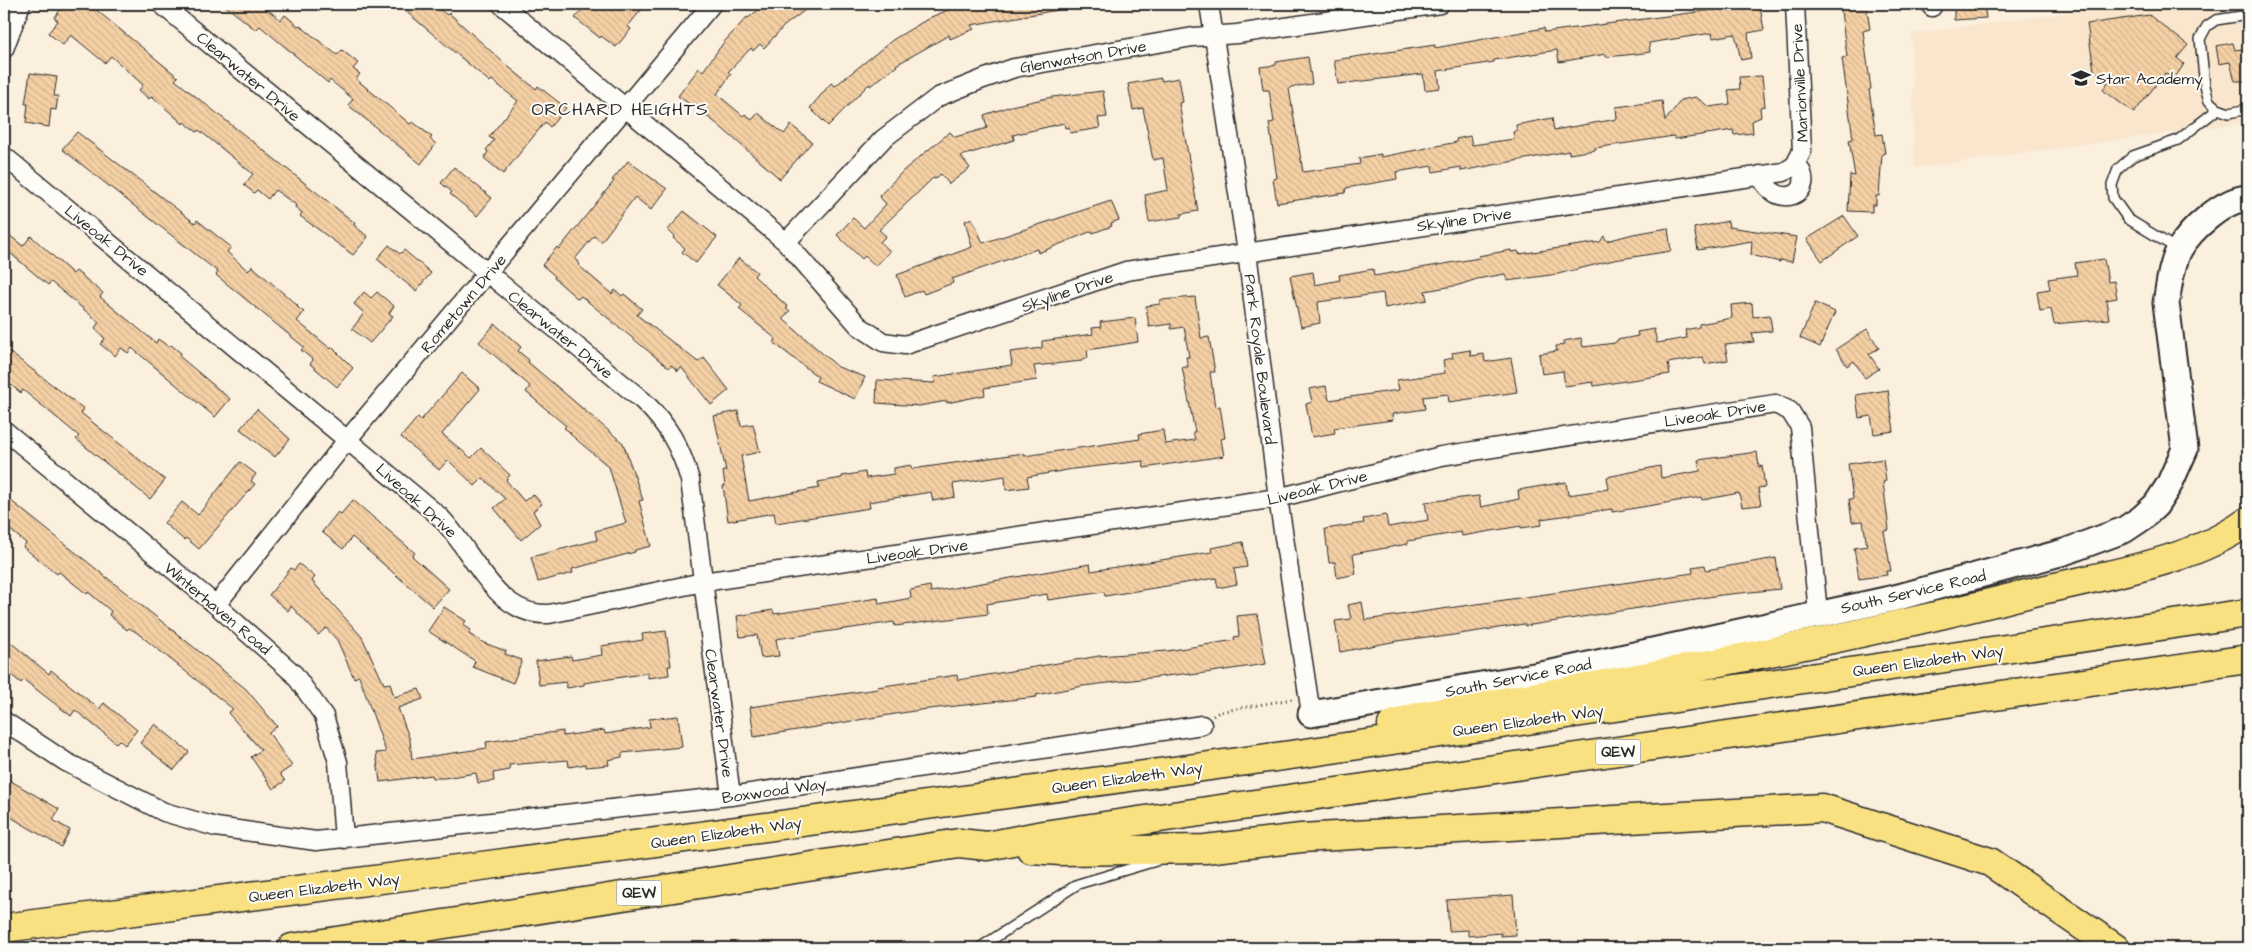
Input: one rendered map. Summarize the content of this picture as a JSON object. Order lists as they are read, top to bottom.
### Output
{
  "streets": {
    "highway": ["Queen Elizabeth Way", "QEW"],
    "main road": ["South Service Road"],
    "street": [
      "Glenwatson Drive",
      "Clearwater Drive",
      "Marionville Drive",
      "Skyline Drive",
      "Liveoak Drive",
      "Rometown Drive",
      "Park Royale Boulevard",
      "Winterhaven Road",
      "Boxwood Way"
    ]
  },
  "crossings": [
    ["Glenwatson Drive", "Skyline Drive"],
    ["Glenwatson Drive", "Park Royale Boulevard"],
    ["Clearwater Drive", "Liveoak Drive"],
    ["Clearwater Drive", "Rometown Drive"],
    ["Clearwater Drive", "Boxwood Way"],
    ["Marionville Drive", "Skyline Drive"],
    ["Skyline Drive", "Rometown Drive"],
    ["Skyline Drive", "Park Royale Boulevard"],
    ["Liveoak Drive", "Rometown Drive"],
    ["Liveoak Drive", "Park Royale Boulevard"],
    ["Liveoak Drive", "South Service Road"],
    ["Rometown Drive", "Winterhaven Road"],
    ["Park Royale Boulevard", "South Service Road"],
    ["Winterhaven Road", "Boxwood Way"]
  ],
  "districts": ["ORCHARD HEIGHTS"],
  "places": {
    "school or university": ["Star Academy"]
  }
}
